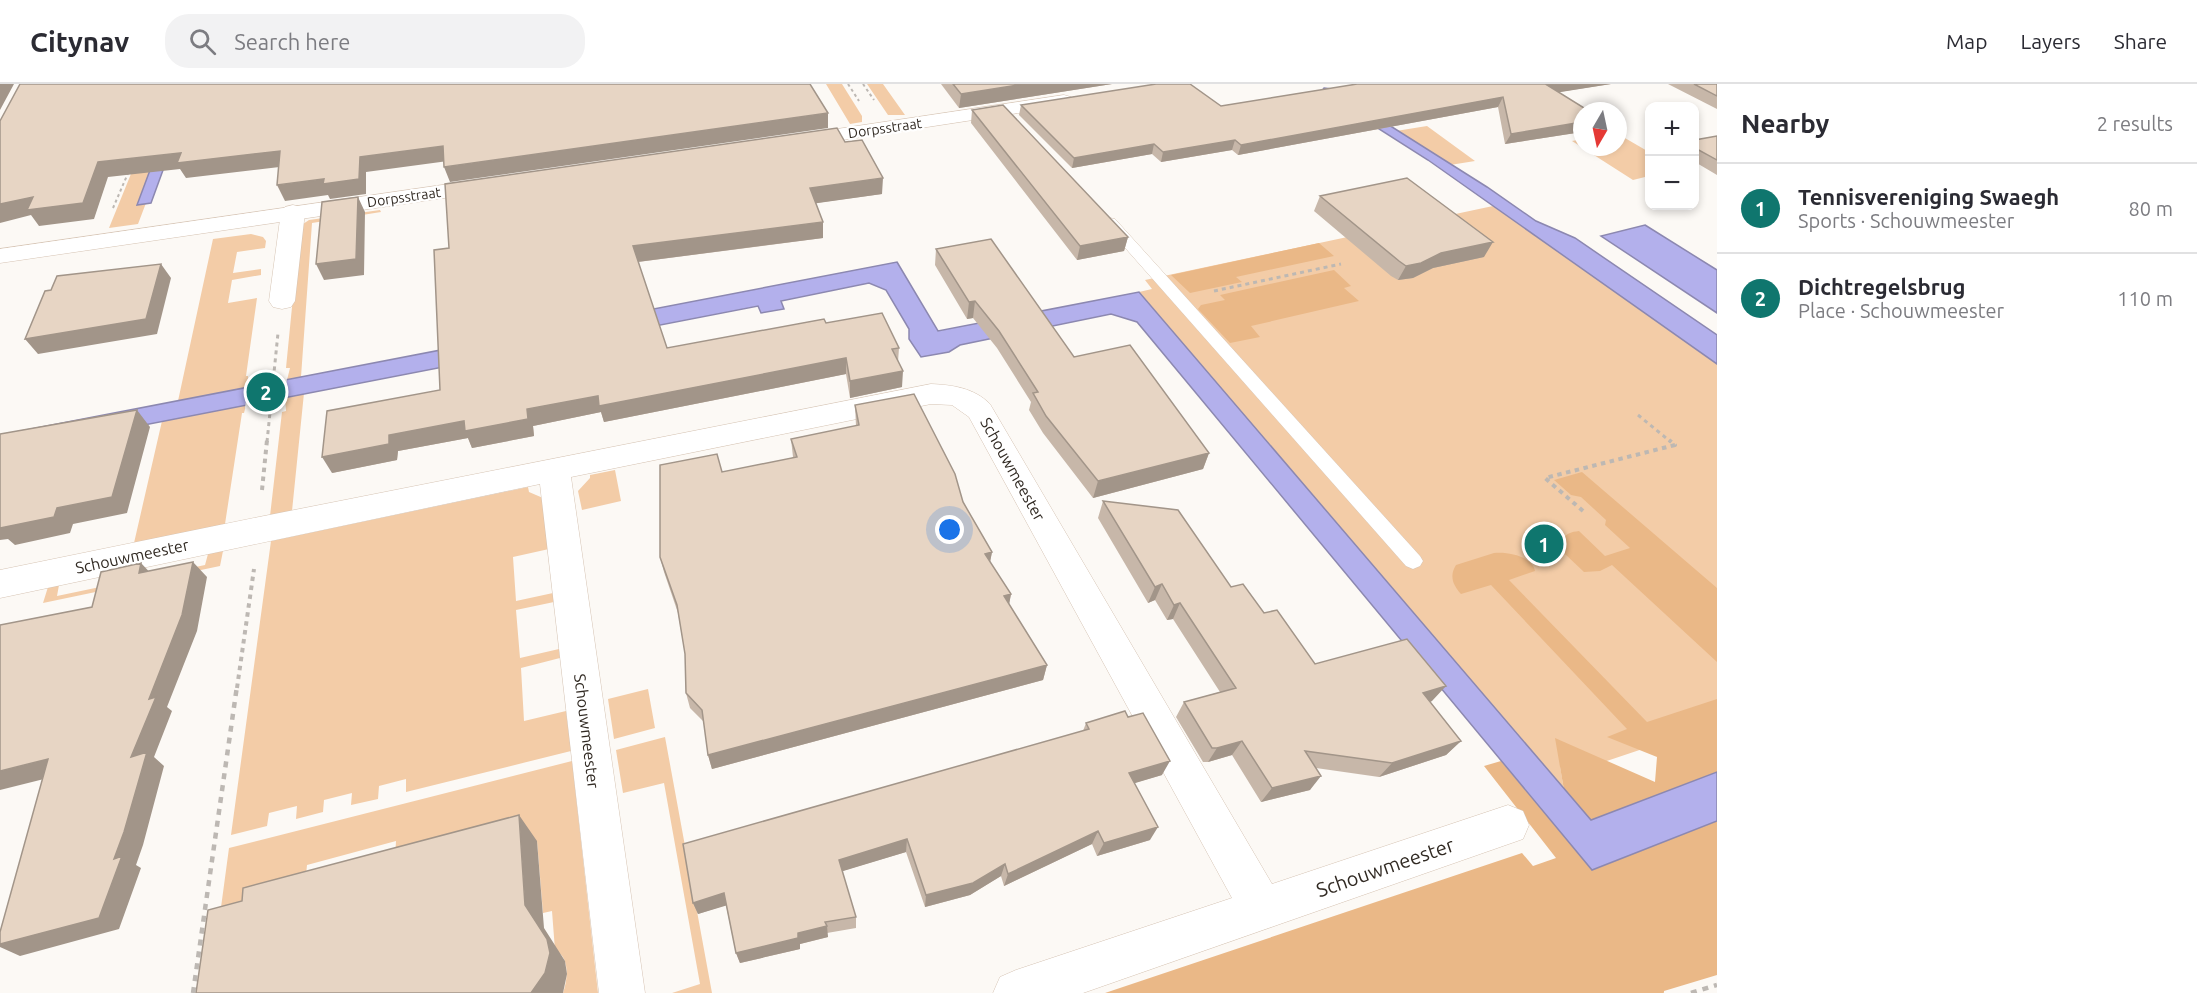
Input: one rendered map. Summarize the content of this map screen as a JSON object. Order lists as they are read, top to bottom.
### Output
{
  "streets": {
    "street": ["Dorpsstraat", "Schouwmeester"]
  },
  "north": "bottom",
  "page": {
    "header": "Citynav",
    "search": "Search here",
    "nav": ["Map", "Layers", "Share"],
    "heading": ["Nearby", "2 results"],
    "map_buttons": ["+", "−"],
    "list": [
      {
        "mark": "1",
        "name": "Tennisvereniging Swaegh",
        "note": "Sports · Schouwmeester",
        "value": "80 m"
      },
      {
        "mark": "2",
        "name": "Dichtregelsbrug",
        "note": "Place · Schouwmeester",
        "value": "110 m"
      }
    ],
    "pins": ["2", "1"]
  }
}
